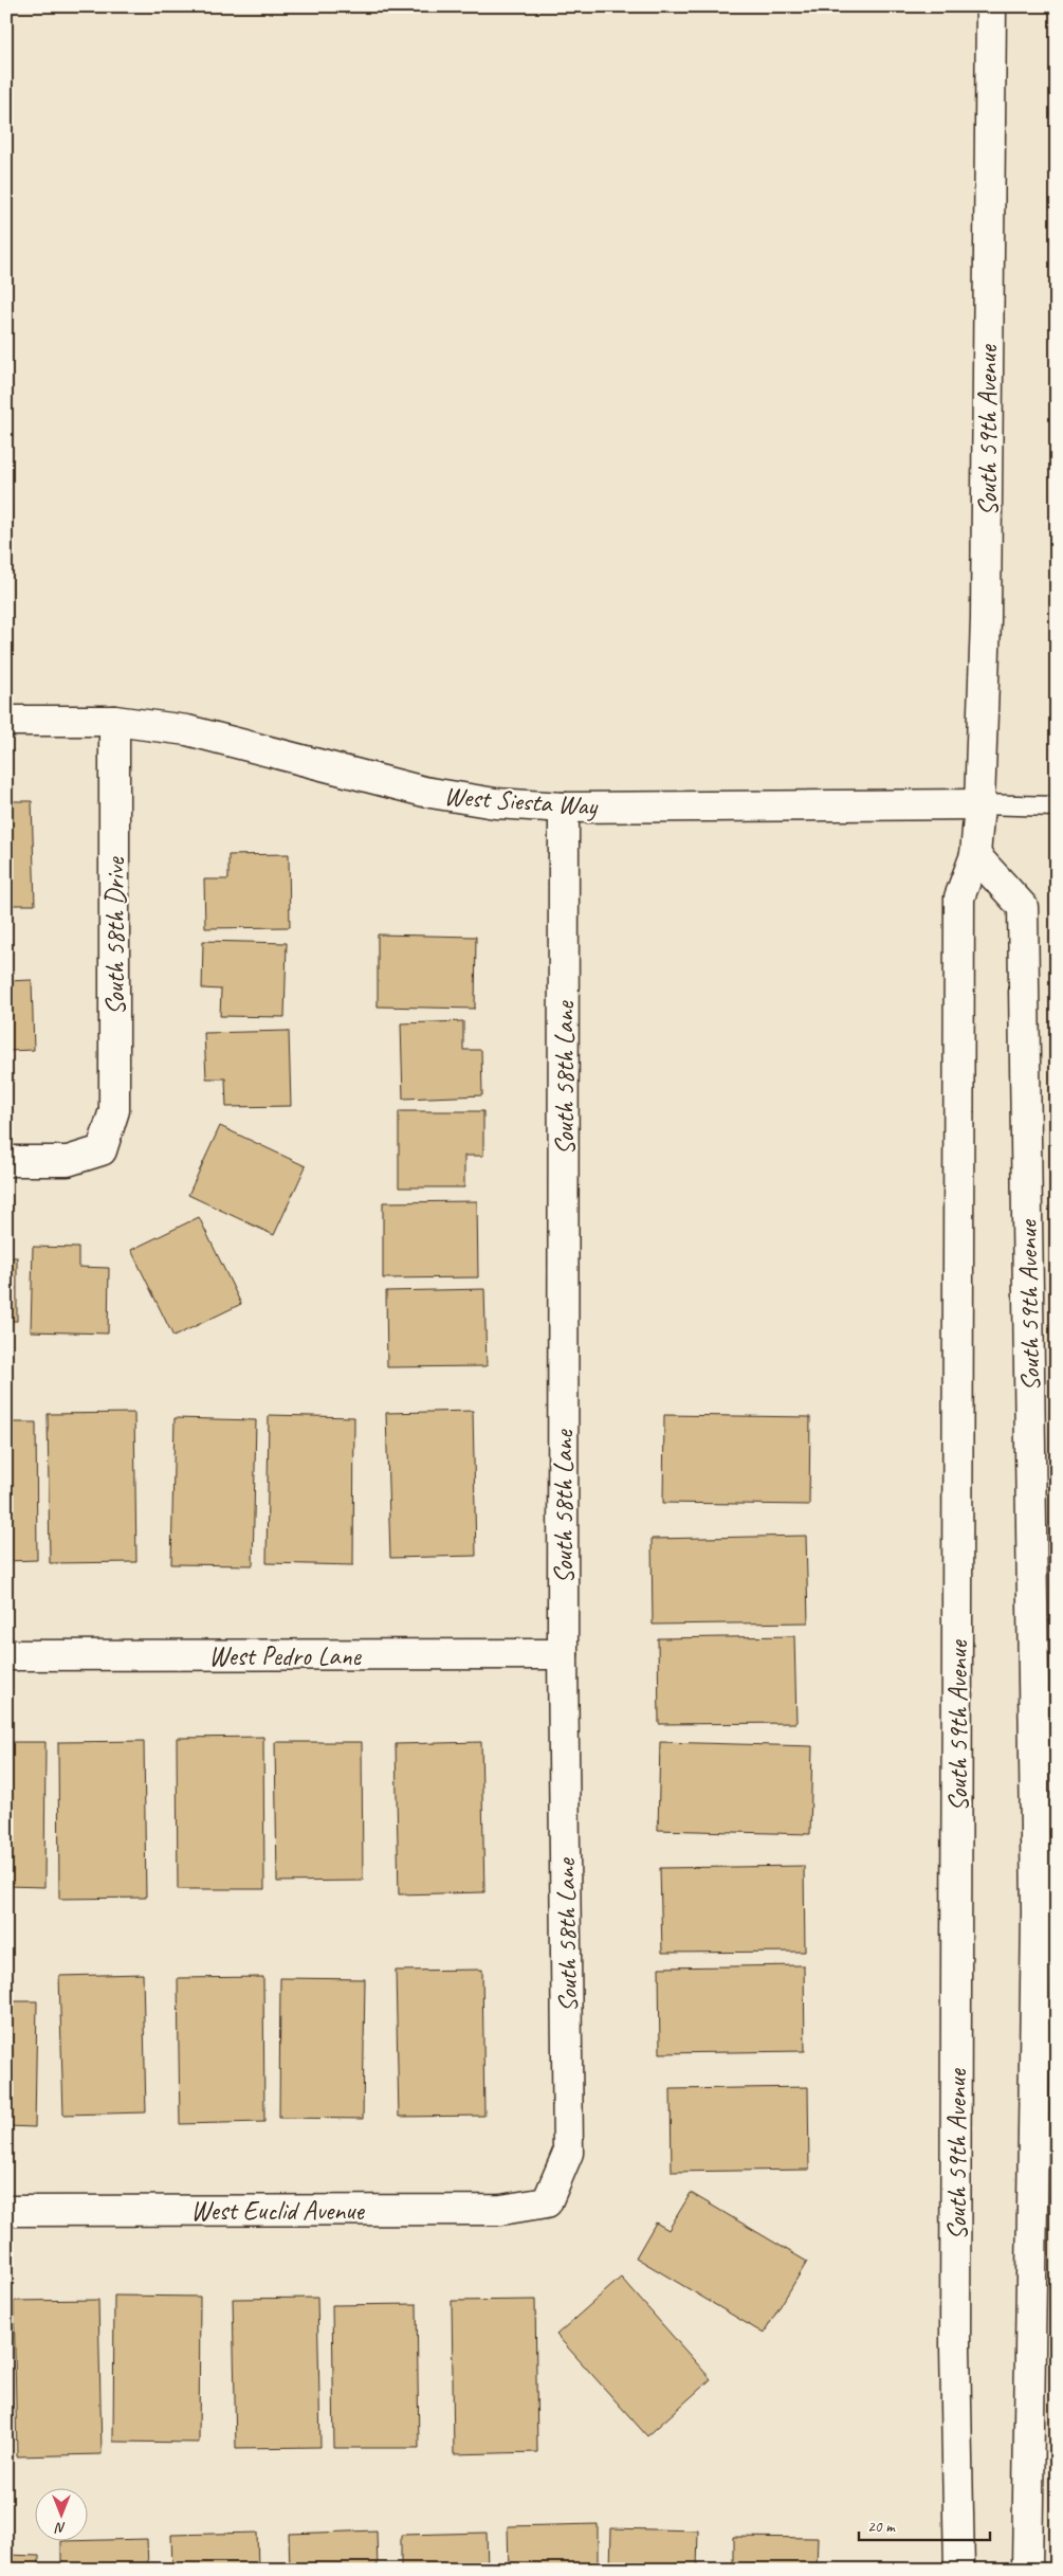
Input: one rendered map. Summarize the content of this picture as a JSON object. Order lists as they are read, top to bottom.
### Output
{
  "streets": {
    "main road": [
      "South 59th Avenue",
      "West Siesta Way",
      "South 58th Drive",
      "South 58th Lane",
      "West Pedro Lane",
      "West Euclid Avenue"
    ]
  },
  "crossings": [
    ["South 59th Avenue", "West Siesta Way"],
    ["West Siesta Way", "South 58th Drive"],
    ["West Siesta Way", "South 58th Lane"],
    ["South 58th Lane", "West Pedro Lane"],
    ["South 58th Lane", "West Euclid Avenue"]
  ],
  "scale_bar": "20 m",
  "north": "bottom"
}
